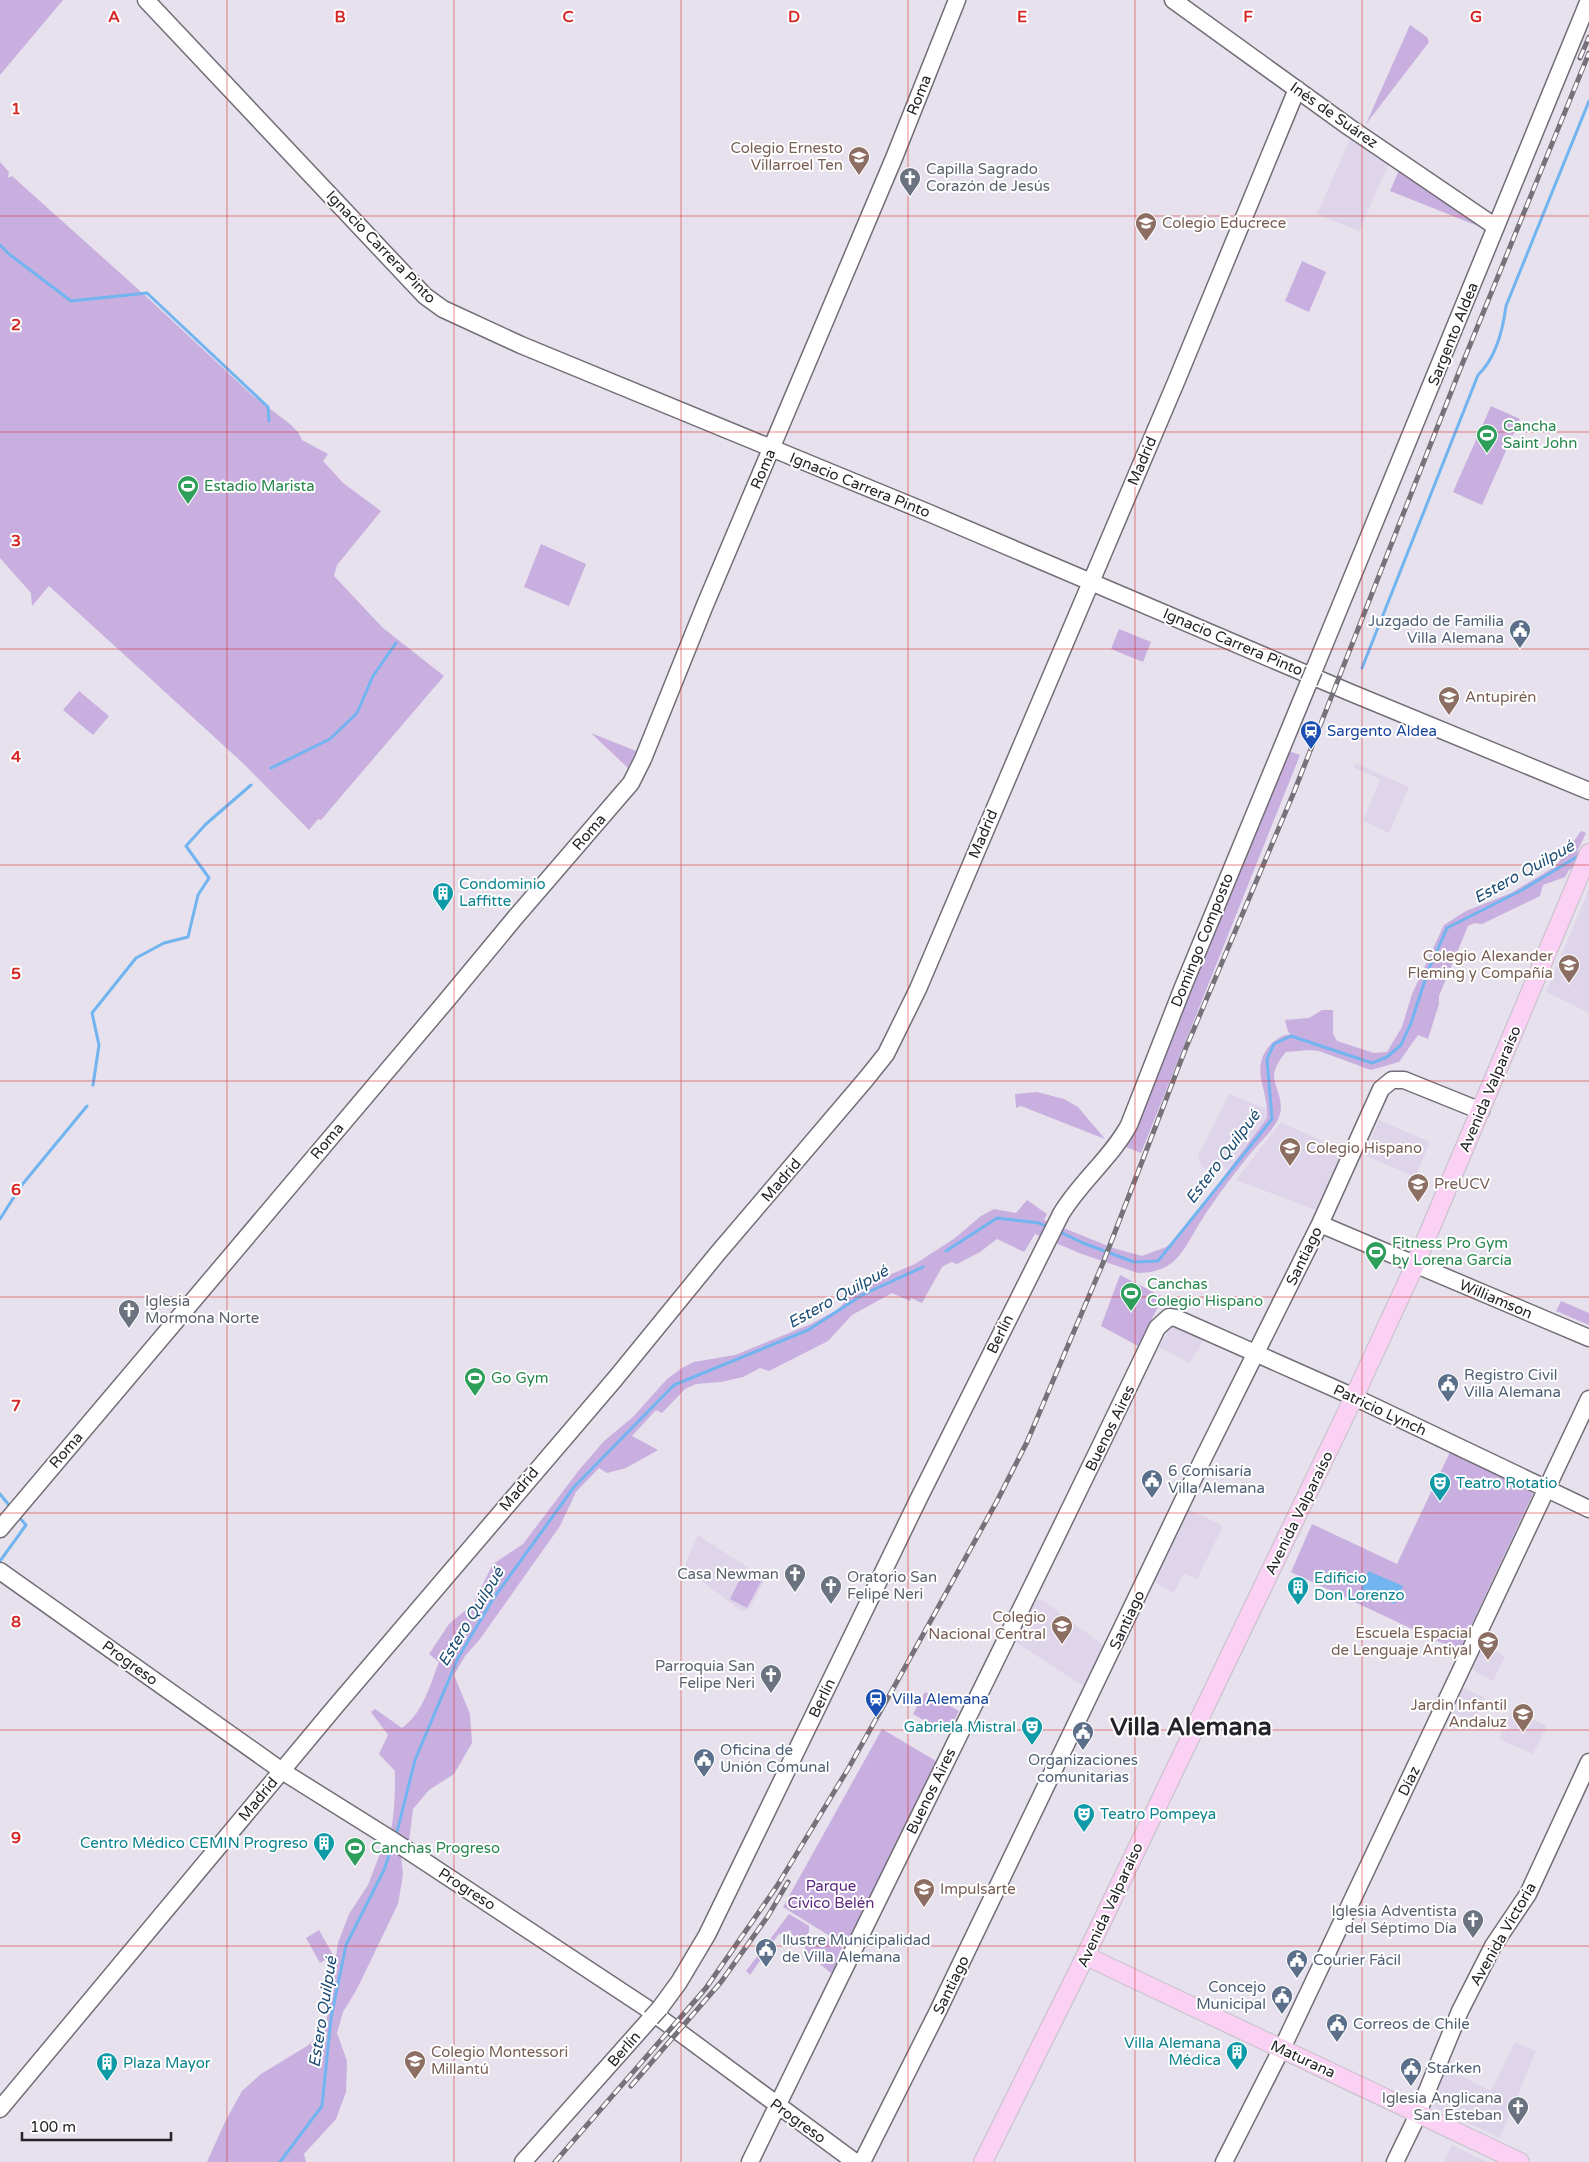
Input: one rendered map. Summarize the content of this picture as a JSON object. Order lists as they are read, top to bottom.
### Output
{
  "streets": {
    "main road": ["Avenida Valparaíso", "Maturana"],
    "street": [
      "Roma",
      "Inés de Suárez",
      "Ignacio Carrera Pinto",
      "Sargento Aldea",
      "Madrid",
      "Domingo Composto",
      "Santiago",
      "Williamson",
      "Berlín",
      "Patricio Lynch",
      "Buenos Aires",
      "Progreso",
      "Díaz",
      "Avenida Victoria"
    ]
  },
  "crossings": [
    ["Roma", "Ignacio Carrera Pinto"],
    ["Inés de Suárez", "Sargento Aldea"],
    ["Inés de Suárez", "Madrid"],
    ["Ignacio Carrera Pinto", "Madrid"],
    ["Sargento Aldea", "Domingo Composto"],
    ["Madrid", "Progreso"],
    ["Domingo Composto", "Berlín"],
    ["Avenida Valparaíso", "Santiago"],
    ["Avenida Valparaíso", "Williamson"],
    ["Avenida Valparaíso", "Patricio Lynch"],
    ["Avenida Valparaíso", "Maturana"],
    ["Santiago", "Williamson"],
    ["Santiago", "Patricio Lynch"],
    ["Patricio Lynch", "Buenos Aires"],
    ["Patricio Lynch", "Díaz"],
    ["Buenos Aires", "Progreso"],
    ["Díaz", "Maturana"],
    ["Avenida Victoria", "Maturana"]
  ],
  "districts": ["Villa Alemana"],
  "water": ["Estero Quilpué"],
  "parks": ["Parque Cívico Belén"],
  "places": {
    "school or university": [
      "Colegio Ernesto Villarroel Ten",
      "Colegio Educrece",
      "Antupirén",
      "Colegio Alexander Fleming y Compañía",
      "Colegio Hispano",
      "PreUCV",
      "Colegio Nacional Central",
      "Escuela Espacial de Lenguaje Antiyal",
      "Jardin Infantil Andaluz",
      "Impulsarte",
      "Colegio Montessori Millantú"
    ],
    "church": [
      "Capilla Sagrado Corazón de Jesús",
      "Iglesia Mormona Norte",
      "Casa Newman",
      "Oratorio San Felipe Neri",
      "Parroquia San Felipe Neri",
      "Iglesia Adventista del Séptimo Día",
      "Iglesia Anglicana San Esteban"
    ],
    "sports": [
      "Cancha Saint John",
      "Estadio Marista",
      "Fitness Pro Gym by Lorena García",
      "Canchas Colegio Hispano",
      "Go Gym",
      "Canchas Progreso"
    ],
    "public building": [
      "Juzgado de Familia Villa Alemana",
      "Registro Civil Villa Alemana",
      "6 Comisaría Villa Alemana",
      "Organizaciones comunitarias",
      "Oficina de Unión Comunal",
      "Ilustre Municipalidad de Villa Alemana",
      "Courier Fácil",
      "Concejo Municipal",
      "Correos de Chile",
      "Starken"
    ],
    "station": ["Sargento Aldea", "Villa Alemana"],
    "building": [
      "Condominio Laffitte",
      "Edificio Don Lorenzo",
      "Centro Médico CEMIN Progreso",
      "Villa Alemana Médica",
      "Plaza Mayor"
    ],
    "theatre": ["Teatro Rotatio", "Gabriela Mistral", "Teatro Pompeya"]
  },
  "scale_bar": "100 m",
  "grid": {
    "columns": [
      "A",
      "B",
      "C",
      "D",
      "E",
      "F",
      "G"
    ],
    "rows": [
      "1",
      "2",
      "3",
      "4",
      "5",
      "6",
      "7",
      "8",
      "9"
    ]
  }
}
